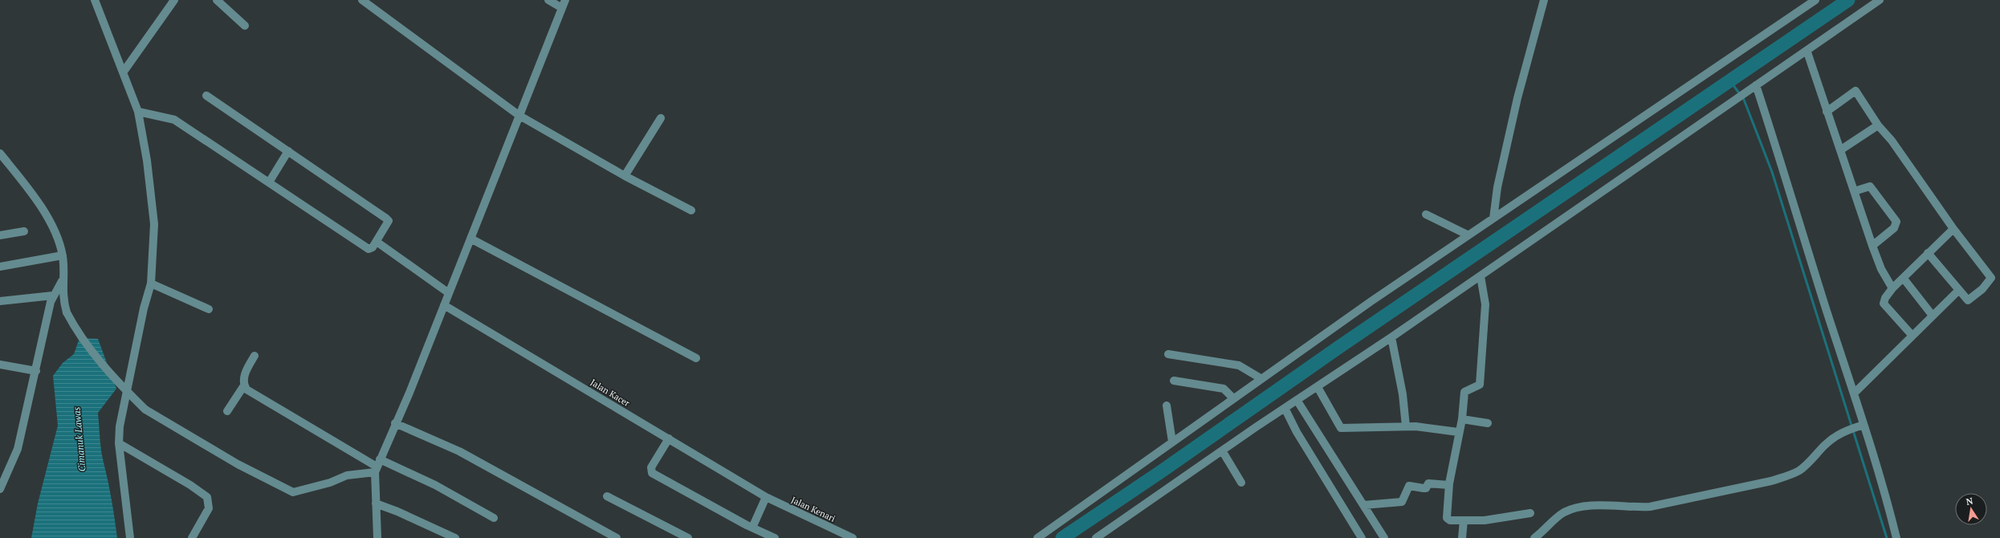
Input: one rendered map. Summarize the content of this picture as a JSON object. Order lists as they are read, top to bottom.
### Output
{
  "streets": {
    "street": ["Jalan Kacer", "Jalan Kenari"]
  },
  "crossings": [
    ["Jalan Kacer", "Jalan Kenari"]
  ],
  "water": ["Cimanuk Lawas"],
  "north": "top"
}
